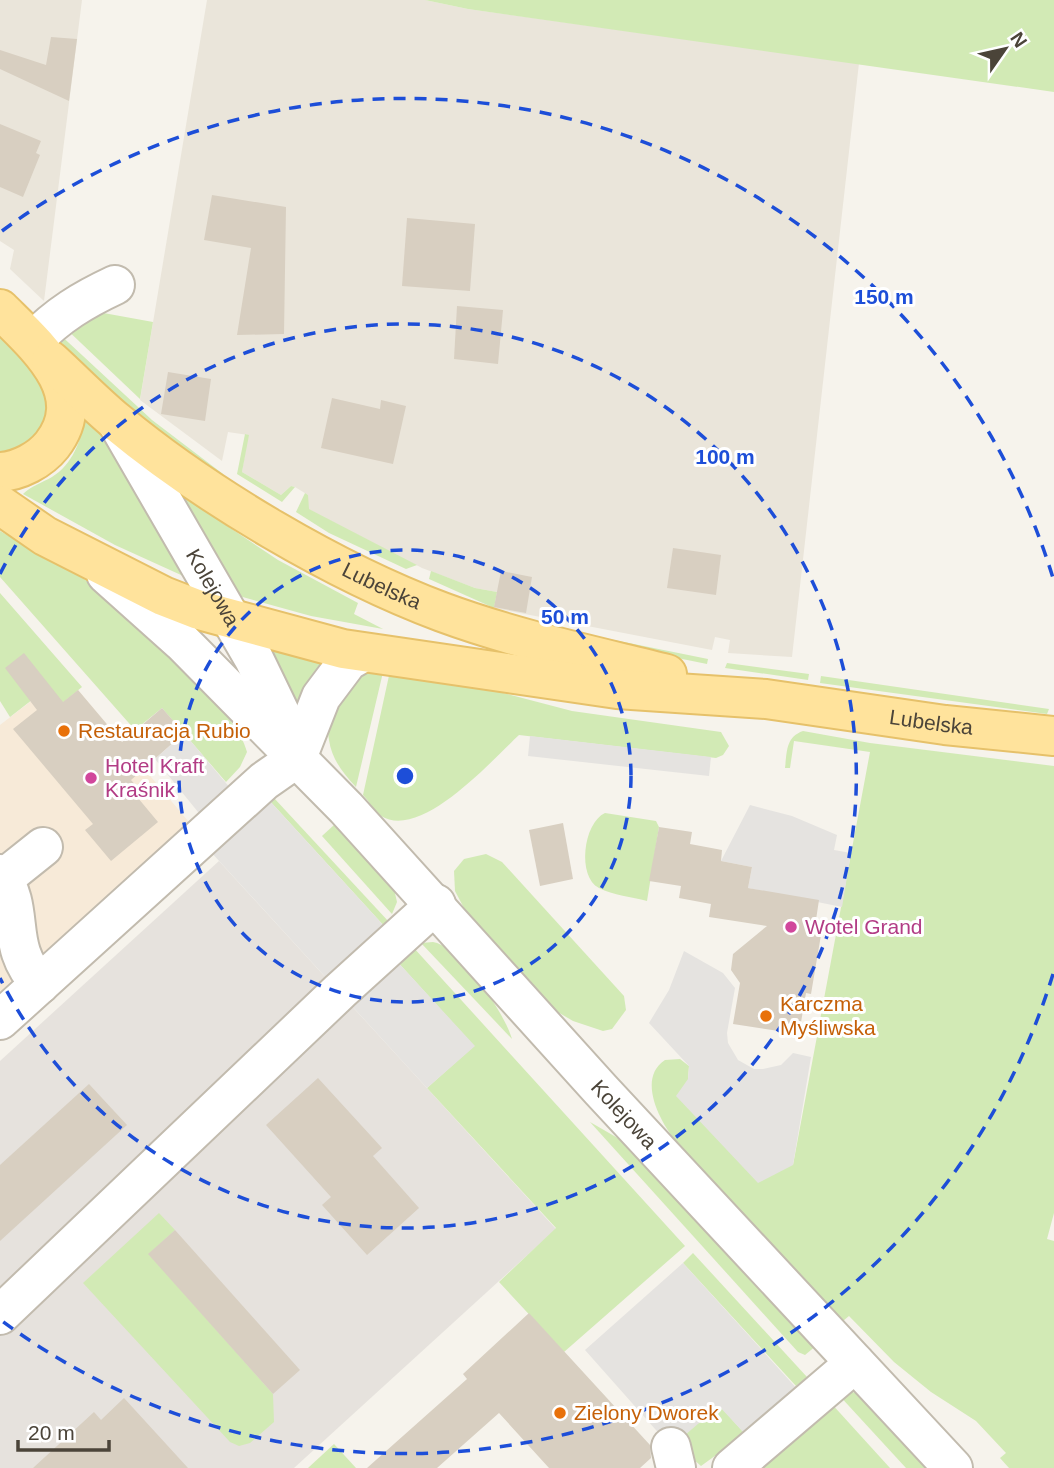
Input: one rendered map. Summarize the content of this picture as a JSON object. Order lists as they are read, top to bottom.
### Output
{
  "streets": {
    "main road": ["Lubelska"],
    "street": ["Kolejowa"]
  },
  "crossings": [
    ["Lubelska", "Kolejowa"]
  ],
  "places": [
    "Restauracja Rubio",
    "Hotel Kraft Kraśnik",
    "Wotel Grand",
    "Karczma Myśliwska",
    "Zielony Dworek"
  ],
  "scale_bar": "20 m",
  "north": "top right",
  "rings": ["150 m", "100 m", "50 m"]
}
